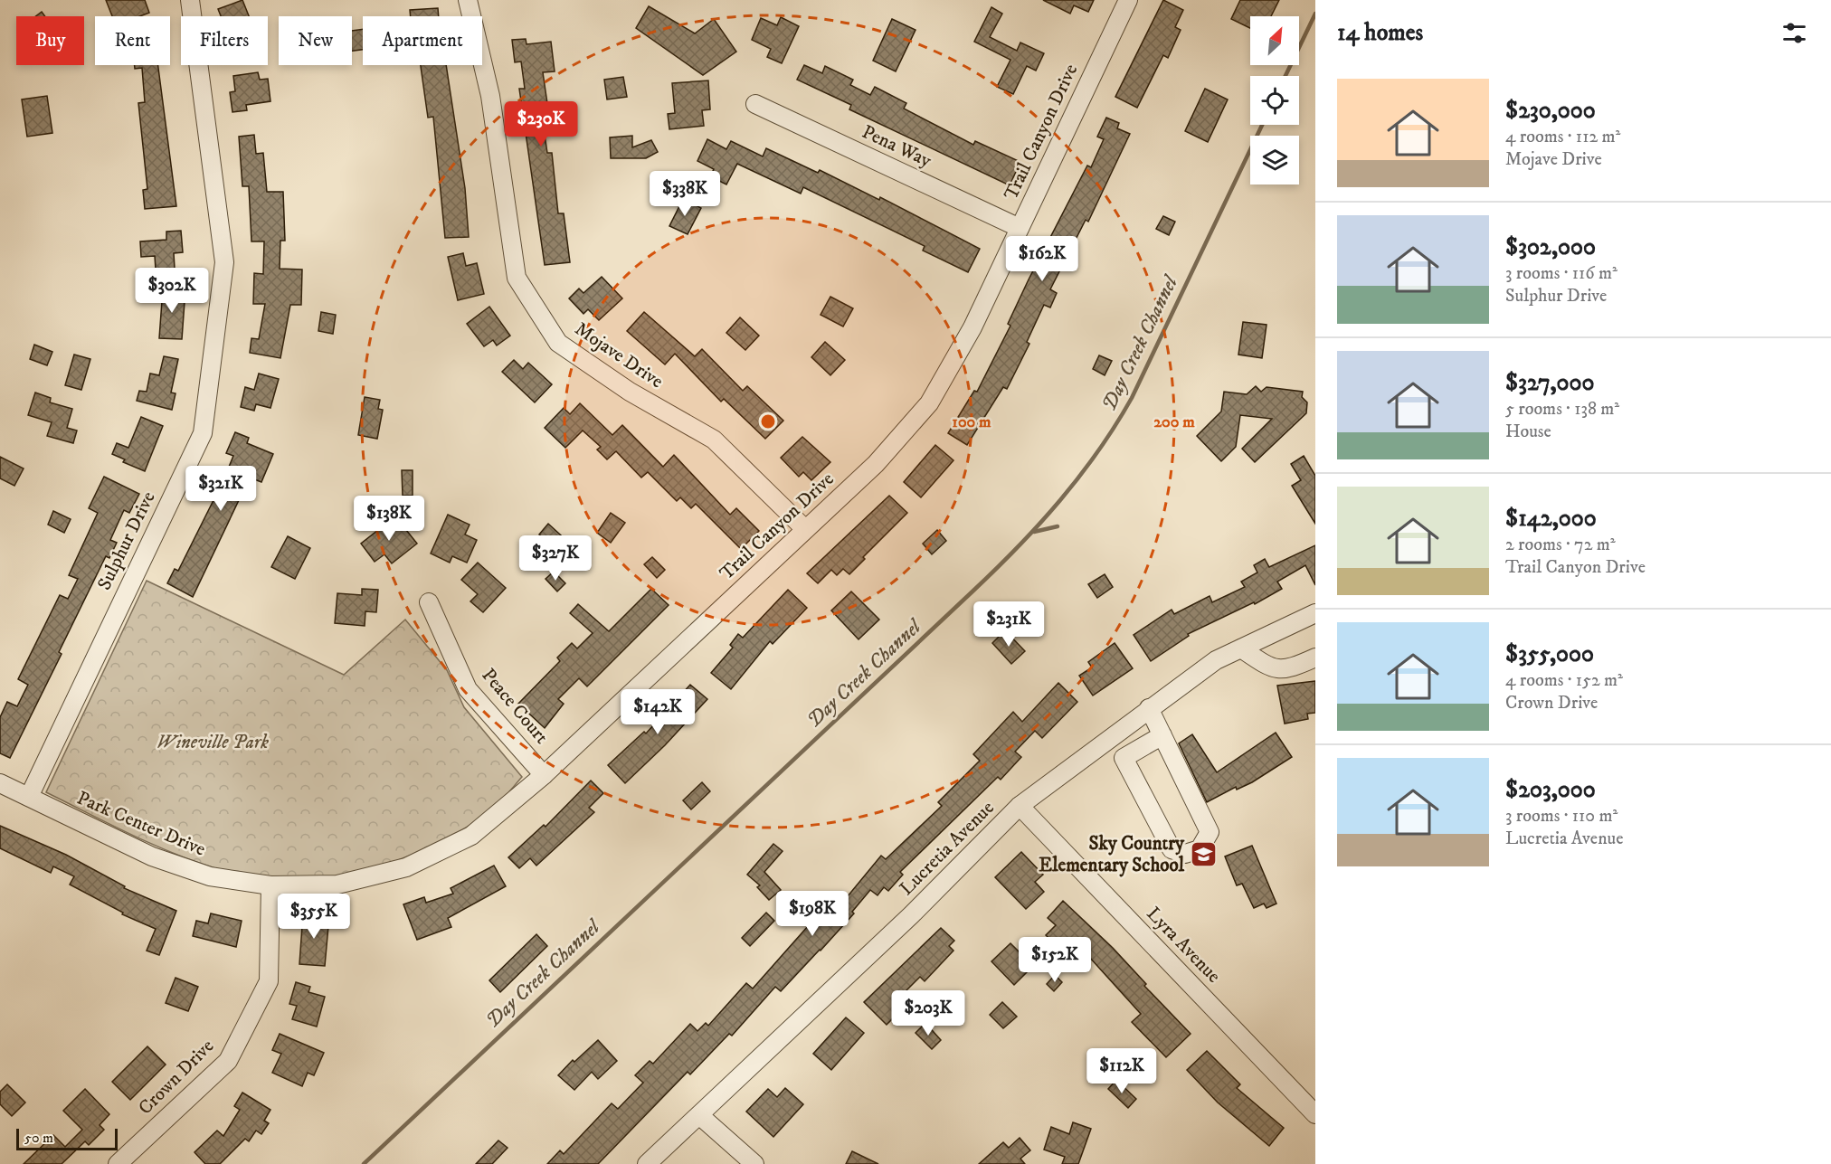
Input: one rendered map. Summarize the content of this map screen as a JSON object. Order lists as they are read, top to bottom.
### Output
{
  "streets": {
    "street": [
      "Trail Canyon Drive",
      "Pena Way",
      "Mojave Drive",
      "Sulphur Drive",
      "Peace Court",
      "Park Center Drive",
      "Lucretia Avenue",
      "Lyra Avenue",
      "Crown Drive"
    ]
  },
  "crossings": [
    ["Trail Canyon Drive", "Pena Way"],
    ["Trail Canyon Drive", "Mojave Drive"],
    ["Trail Canyon Drive", "Peace Court"],
    ["Trail Canyon Drive", "Park Center Drive"],
    ["Trail Canyon Drive", "Crown Drive"],
    ["Sulphur Drive", "Park Center Drive"],
    ["Park Center Drive", "Crown Drive"],
    ["Lucretia Avenue", "Lyra Avenue"]
  ],
  "water": ["Day Creek Channel"],
  "parks": ["Wineville Park"],
  "places": {
    "school or university": ["Sky Country Elementary School"]
  },
  "scale_bar": "50 m",
  "north": "top right",
  "page": {
    "heading": "14 homes",
    "chip": [
      "Buy",
      "Rent",
      "Filters",
      "New",
      "Apartment"
    ],
    "list": [
      {
        "name": "$230,000",
        "note": "4 rooms · 112 m² · Mojave Drive"
      },
      {
        "name": "$302,000",
        "note": "3 rooms · 116 m² · Sulphur Drive"
      },
      {
        "name": "$327,000",
        "note": "5 rooms · 138 m² · House"
      },
      {
        "name": "$142,000",
        "note": "2 rooms · 72 m² · Trail Canyon Drive"
      },
      {
        "name": "$355,000",
        "note": "4 rooms · 152 m² · Crown Drive"
      },
      {
        "name": "$203,000",
        "note": "3 rooms · 110 m² · Lucretia Avenue"
      }
    ],
    "price": [
      "$230K",
      "$338K",
      "$162K",
      "$302K",
      "$321K",
      "$138K",
      "$327K",
      "$231K",
      "$142K",
      "$198K",
      "$355K",
      "$152K",
      "$203K",
      "$112K"
    ],
    "scale": "50 m"
  },
  "rings": ["100 m", "200 m"]
}
